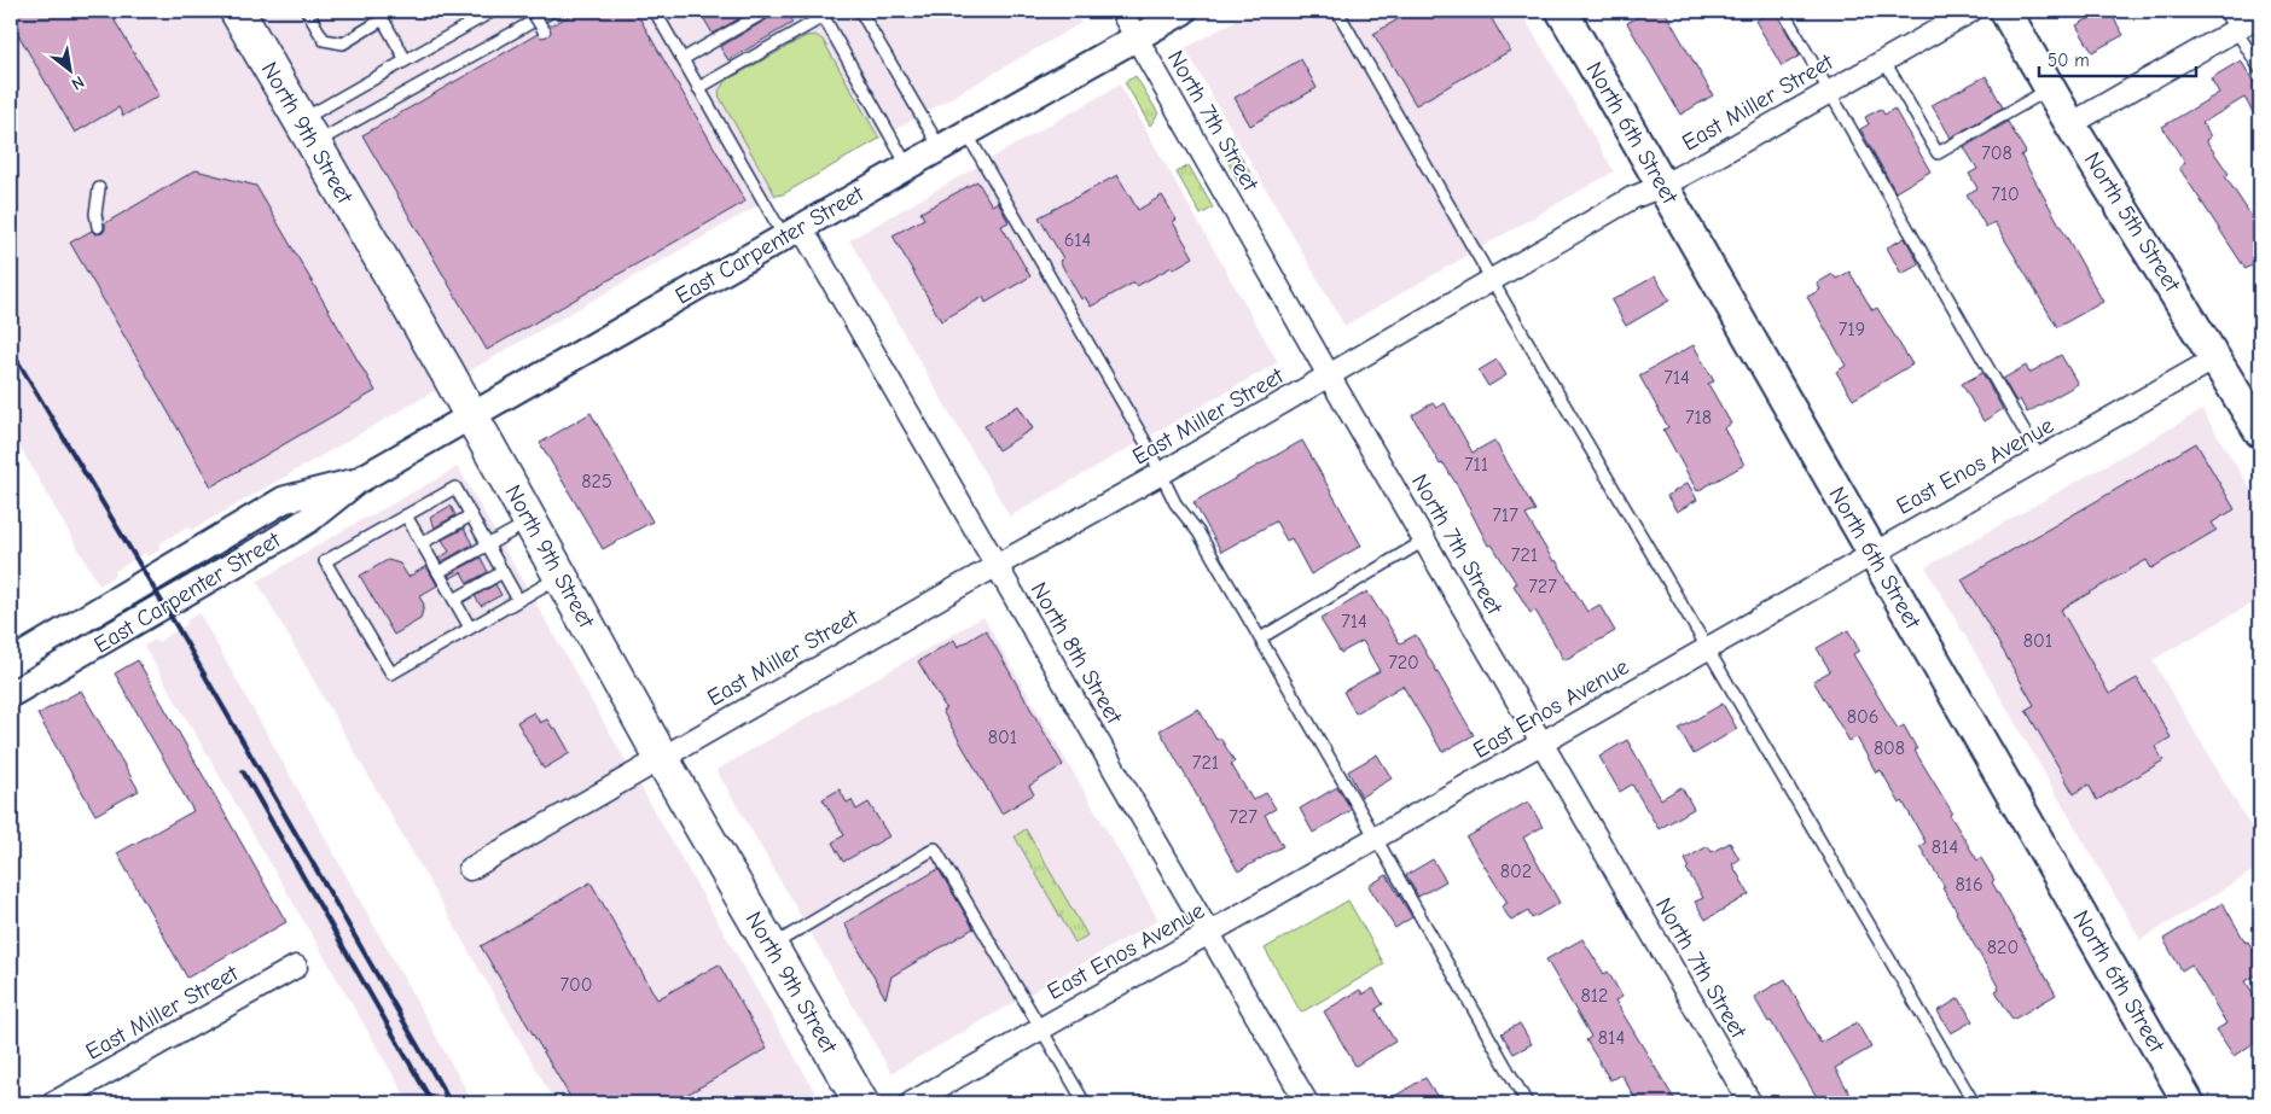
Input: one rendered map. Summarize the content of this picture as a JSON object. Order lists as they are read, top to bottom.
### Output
{
  "streets": {
    "main road": ["North 9th Street", "North 6th Street", "North 5th Street"],
    "street": [
      "East Miller Street",
      "North 7th Street",
      "East Carpenter Street",
      "East Enos Avenue",
      "North 8th Street"
    ]
  },
  "crossings": [
    ["East Miller Street", "North 7th Street"],
    ["East Miller Street", "North 9th Street"],
    ["East Miller Street", "North 6th Street"],
    ["East Miller Street", "North 8th Street"],
    ["North 7th Street", "East Carpenter Street"],
    ["North 7th Street", "East Enos Avenue"],
    ["North 9th Street", "East Carpenter Street"],
    ["North 6th Street", "East Enos Avenue"],
    ["North 5th Street", "East Enos Avenue"],
    ["East Carpenter Street", "North 8th Street"],
    ["East Enos Avenue", "North 8th Street"]
  ],
  "house_numbers": [
    "708",
    "710",
    "614",
    "719",
    "714",
    "718",
    "711",
    "825",
    "717",
    "721",
    "727",
    "714",
    "801",
    "720",
    "806",
    "801",
    "808",
    "721",
    "727",
    "814",
    "802",
    "816",
    "820",
    "700",
    "812",
    "814"
  ],
  "scale_bar": "50 m",
  "north": "bottom right"
}
